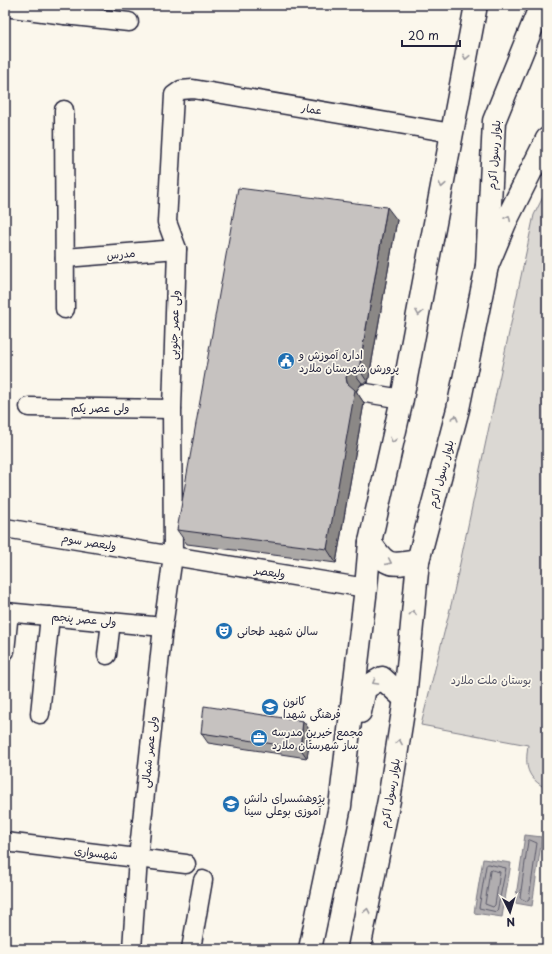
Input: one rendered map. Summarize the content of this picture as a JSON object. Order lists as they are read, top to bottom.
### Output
{
  "streets": {
    "main road": ["بلوار رسول اکرم"],
    "street": [
      "عمار",
      "مدرس",
      "ولی عصر جنوبی",
      "ولی عصر یکم",
      "ولیعصر سوم",
      "ولیعصر",
      "ولی عصر پنجم",
      "ولی عصر شمالی",
      "شهسواری"
    ]
  },
  "crossings": [
    ["عمار", "ولی عصر جنوبی"],
    ["مدرس", "ولی عصر جنوبی"],
    ["ولی عصر جنوبی", "ولی عصر یکم"],
    ["ولی عصر جنوبی", "ولیعصر سوم"],
    ["ولی عصر جنوبی", "ولیعصر"],
    ["ولی عصر جنوبی", "ولی عصر شمالی"],
    ["ولیعصر سوم", "ولیعصر"],
    ["ولیعصر سوم", "ولی عصر شمالی"],
    ["ولیعصر", "ولی عصر شمالی"],
    ["ولی عصر پنجم", "ولی عصر شمالی"],
    ["ولی عصر شمالی", "شهسواری"]
  ],
  "parks": ["بوستان ملت ملارد"],
  "places": {
    "public building": ["اداره آموزش و پرورش شهرستان ملارد"],
    "theatre": ["سالن شهید طحانی"],
    "school or university": ["کانون فرهنگی شهدا", "پژوهشسرای دانش آموزی بوعلی سینا"],
    "office": ["مجمع خیرین مدرسه ساز شهرستان ملارد"]
  },
  "scale_bar": "20 m",
  "north": "bottom"
}
